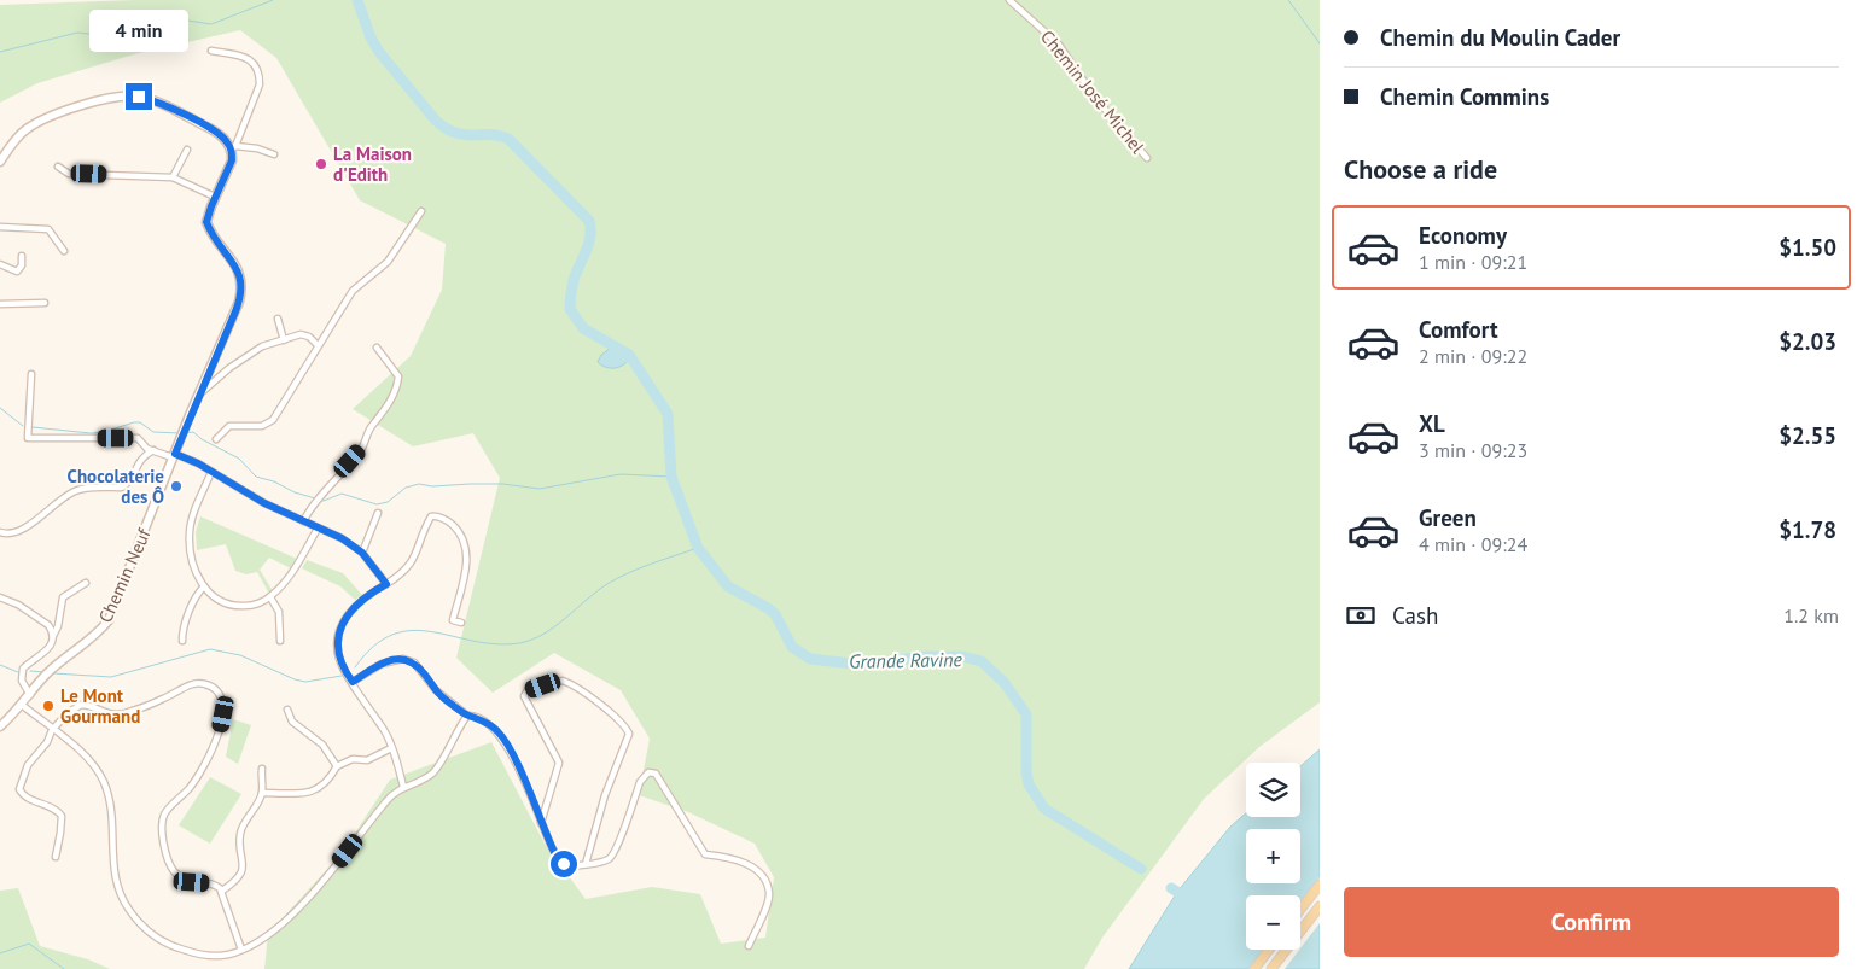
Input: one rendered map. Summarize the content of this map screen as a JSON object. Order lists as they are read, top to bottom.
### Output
{
  "streets": {
    "street": ["Chemin José Michel", "Chemin Neuf"]
  },
  "water": ["Grande Ravine"],
  "places": ["La Maison d'Edith", "Chocolaterie des Ô", "Le Mont Gourmand"],
  "page": {
    "banner": ["Chemin du Moulin Cader", "Chemin Commins"],
    "bubble": "4 min",
    "heading": "Choose a ride",
    "list": [
      {
        "name": "Economy",
        "note": "1 min · 09:21",
        "value": "$1.50"
      },
      {
        "name": "Comfort",
        "note": "2 min · 09:22",
        "value": "$2.03"
      },
      {
        "name": "XL",
        "note": "3 min · 09:23",
        "value": "$2.55"
      },
      {
        "name": "Green",
        "note": "4 min · 09:24",
        "value": "$1.78"
      }
    ],
    "pay": ["Cash", "1.2 km"],
    "map_buttons": ["+", "−"],
    "buttons": "Confirm"
  }
}
